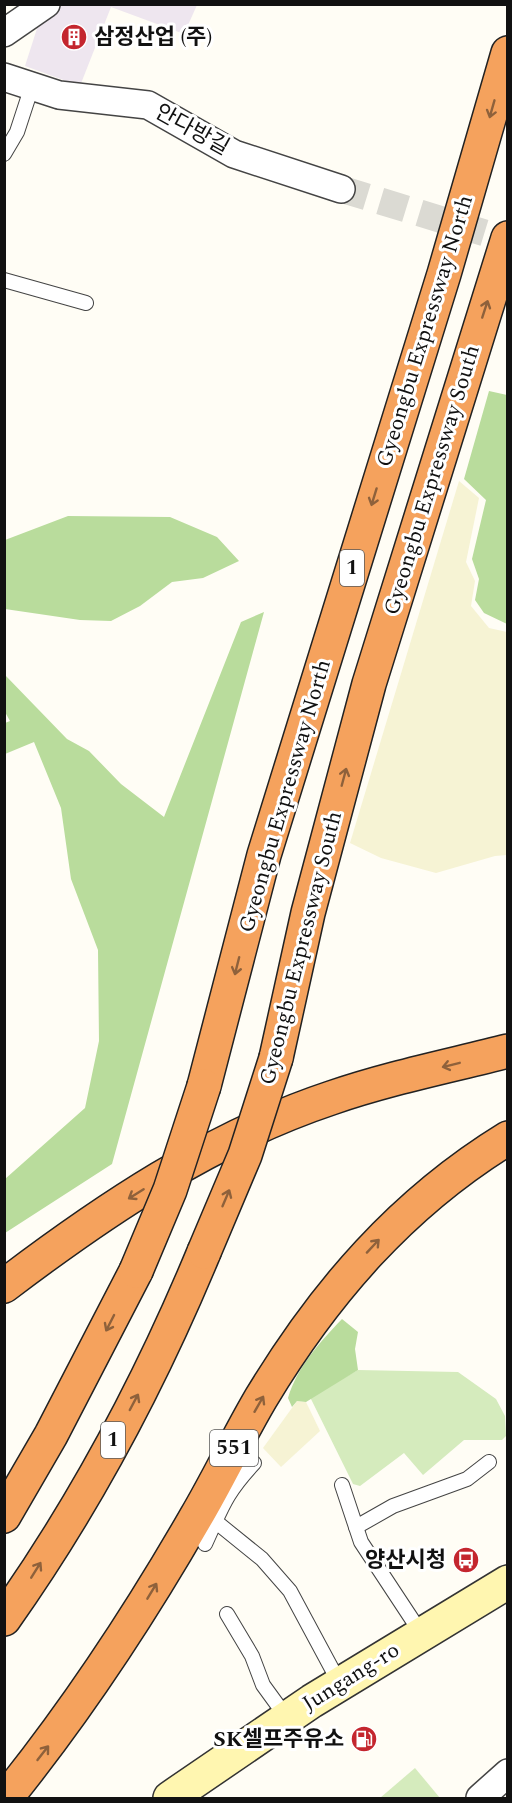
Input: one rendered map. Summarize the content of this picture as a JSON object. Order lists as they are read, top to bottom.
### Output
{
  "streets": {
    "highway": [
      "Gyeongbu Expressway North",
      "Gyeongbu Expressway South",
      "1",
      "551"
    ],
    "main road": ["Jungang-ro"],
    "street": ["안다방길"]
  },
  "places": {
    "building": ["삼정산업 (주)"],
    "bus stop": ["양산시청"],
    "fuel station": ["SK셀프주유소"]
  }
}
